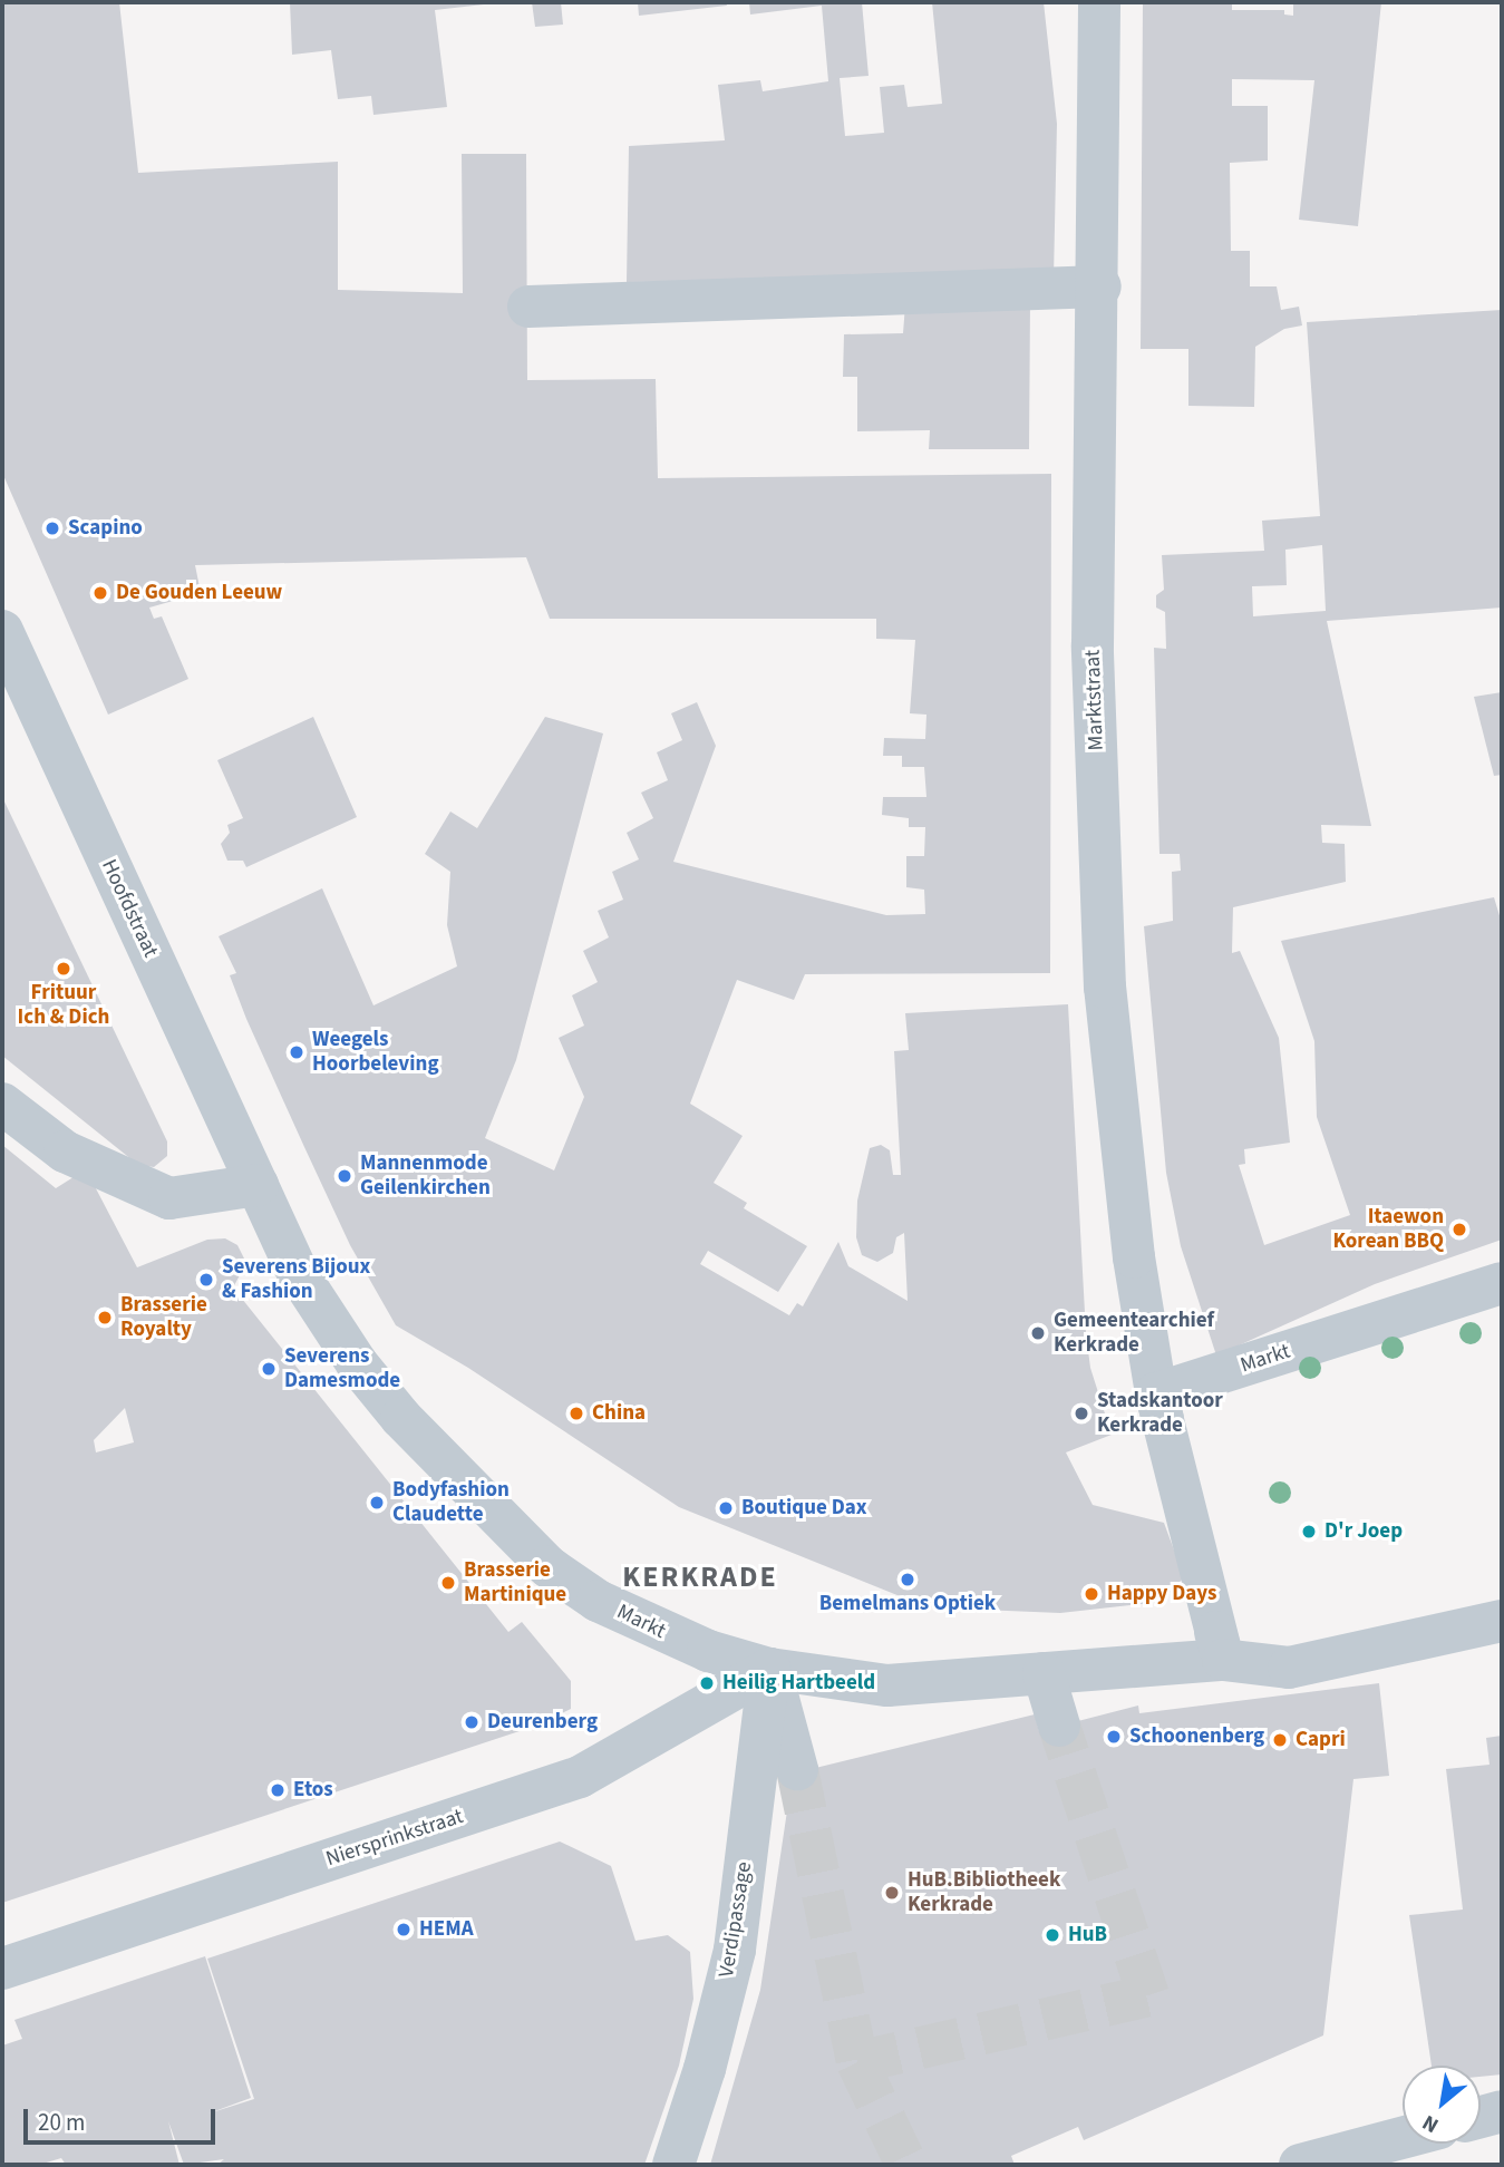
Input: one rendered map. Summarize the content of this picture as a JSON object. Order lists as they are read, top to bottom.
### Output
{
  "streets": {
    "street": [
      "Marktstraat",
      "Hoofdstraat",
      "Markt",
      "Niersprinkstraat",
      "Verdipassage"
    ]
  },
  "crossings": [
    ["Marktstraat", "Markt"],
    ["Hoofdstraat", "Markt"],
    ["Markt", "Niersprinkstraat"],
    ["Markt", "Verdipassage"],
    ["Niersprinkstraat", "Verdipassage"]
  ],
  "districts": ["KERKRADE"],
  "places": [
    "Scapino",
    "De Gouden Leeuw",
    "Frituur Ich & Dich",
    "Weegels Hoorbeleving",
    "Mannenmode Geilenkirchen",
    "Itaewon Korean BBQ",
    "Severens Bijoux & Fashion",
    "Brasserie Royalty",
    "Gemeentearchief Kerkrade",
    "Severens Damesmode",
    "China",
    "Stadskantoor Kerkrade",
    "Bodyfashion Claudette",
    "Boutique Dax",
    "D'r Joep",
    "Bemelmans Optiek",
    "Brasserie Martinique",
    "Happy Days",
    "Heilig Hartbeeld",
    "Deurenberg",
    "Schoonenberg",
    "Capri",
    "Etos",
    "HuB.Bibliotheek Kerkrade",
    "HEMA",
    "HuB"
  ],
  "scale_bar": "20 m",
  "north": "bottom left"
}
